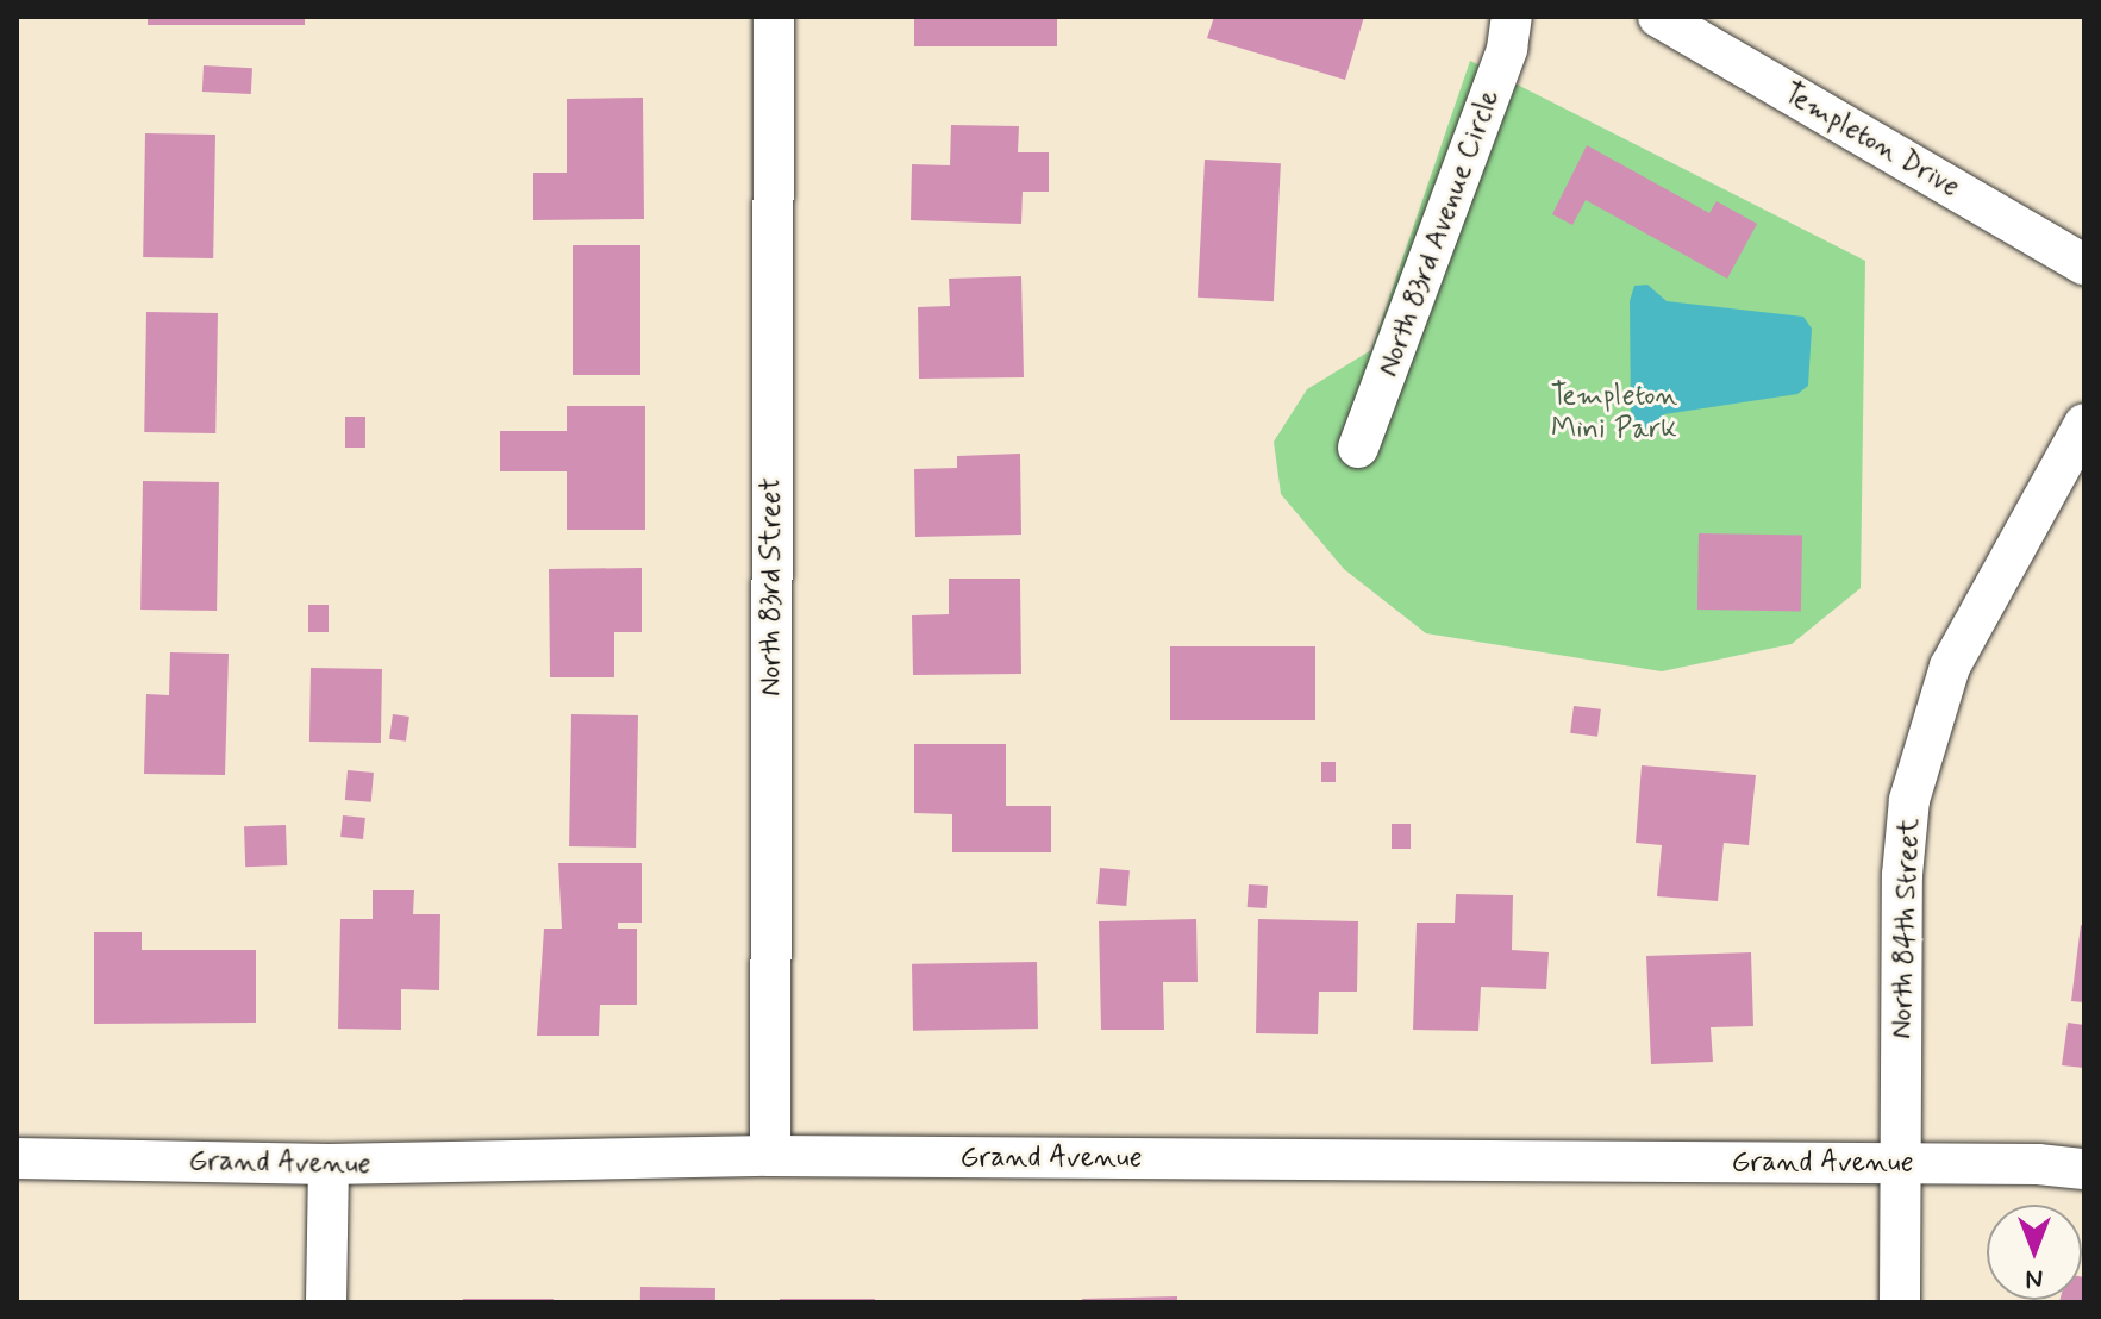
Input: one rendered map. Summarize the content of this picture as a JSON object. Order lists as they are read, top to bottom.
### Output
{
  "streets": {
    "street": [
      "Templeton Drive",
      "North 83rd Avenue Circle",
      "North 83rd Street",
      "North 84th Street",
      "Grand Avenue"
    ]
  },
  "crossings": [
    ["North 83rd Street", "Grand Avenue"],
    ["North 84th Street", "Grand Avenue"]
  ],
  "parks": ["Templeton Mini Park"],
  "north": "bottom"
}
